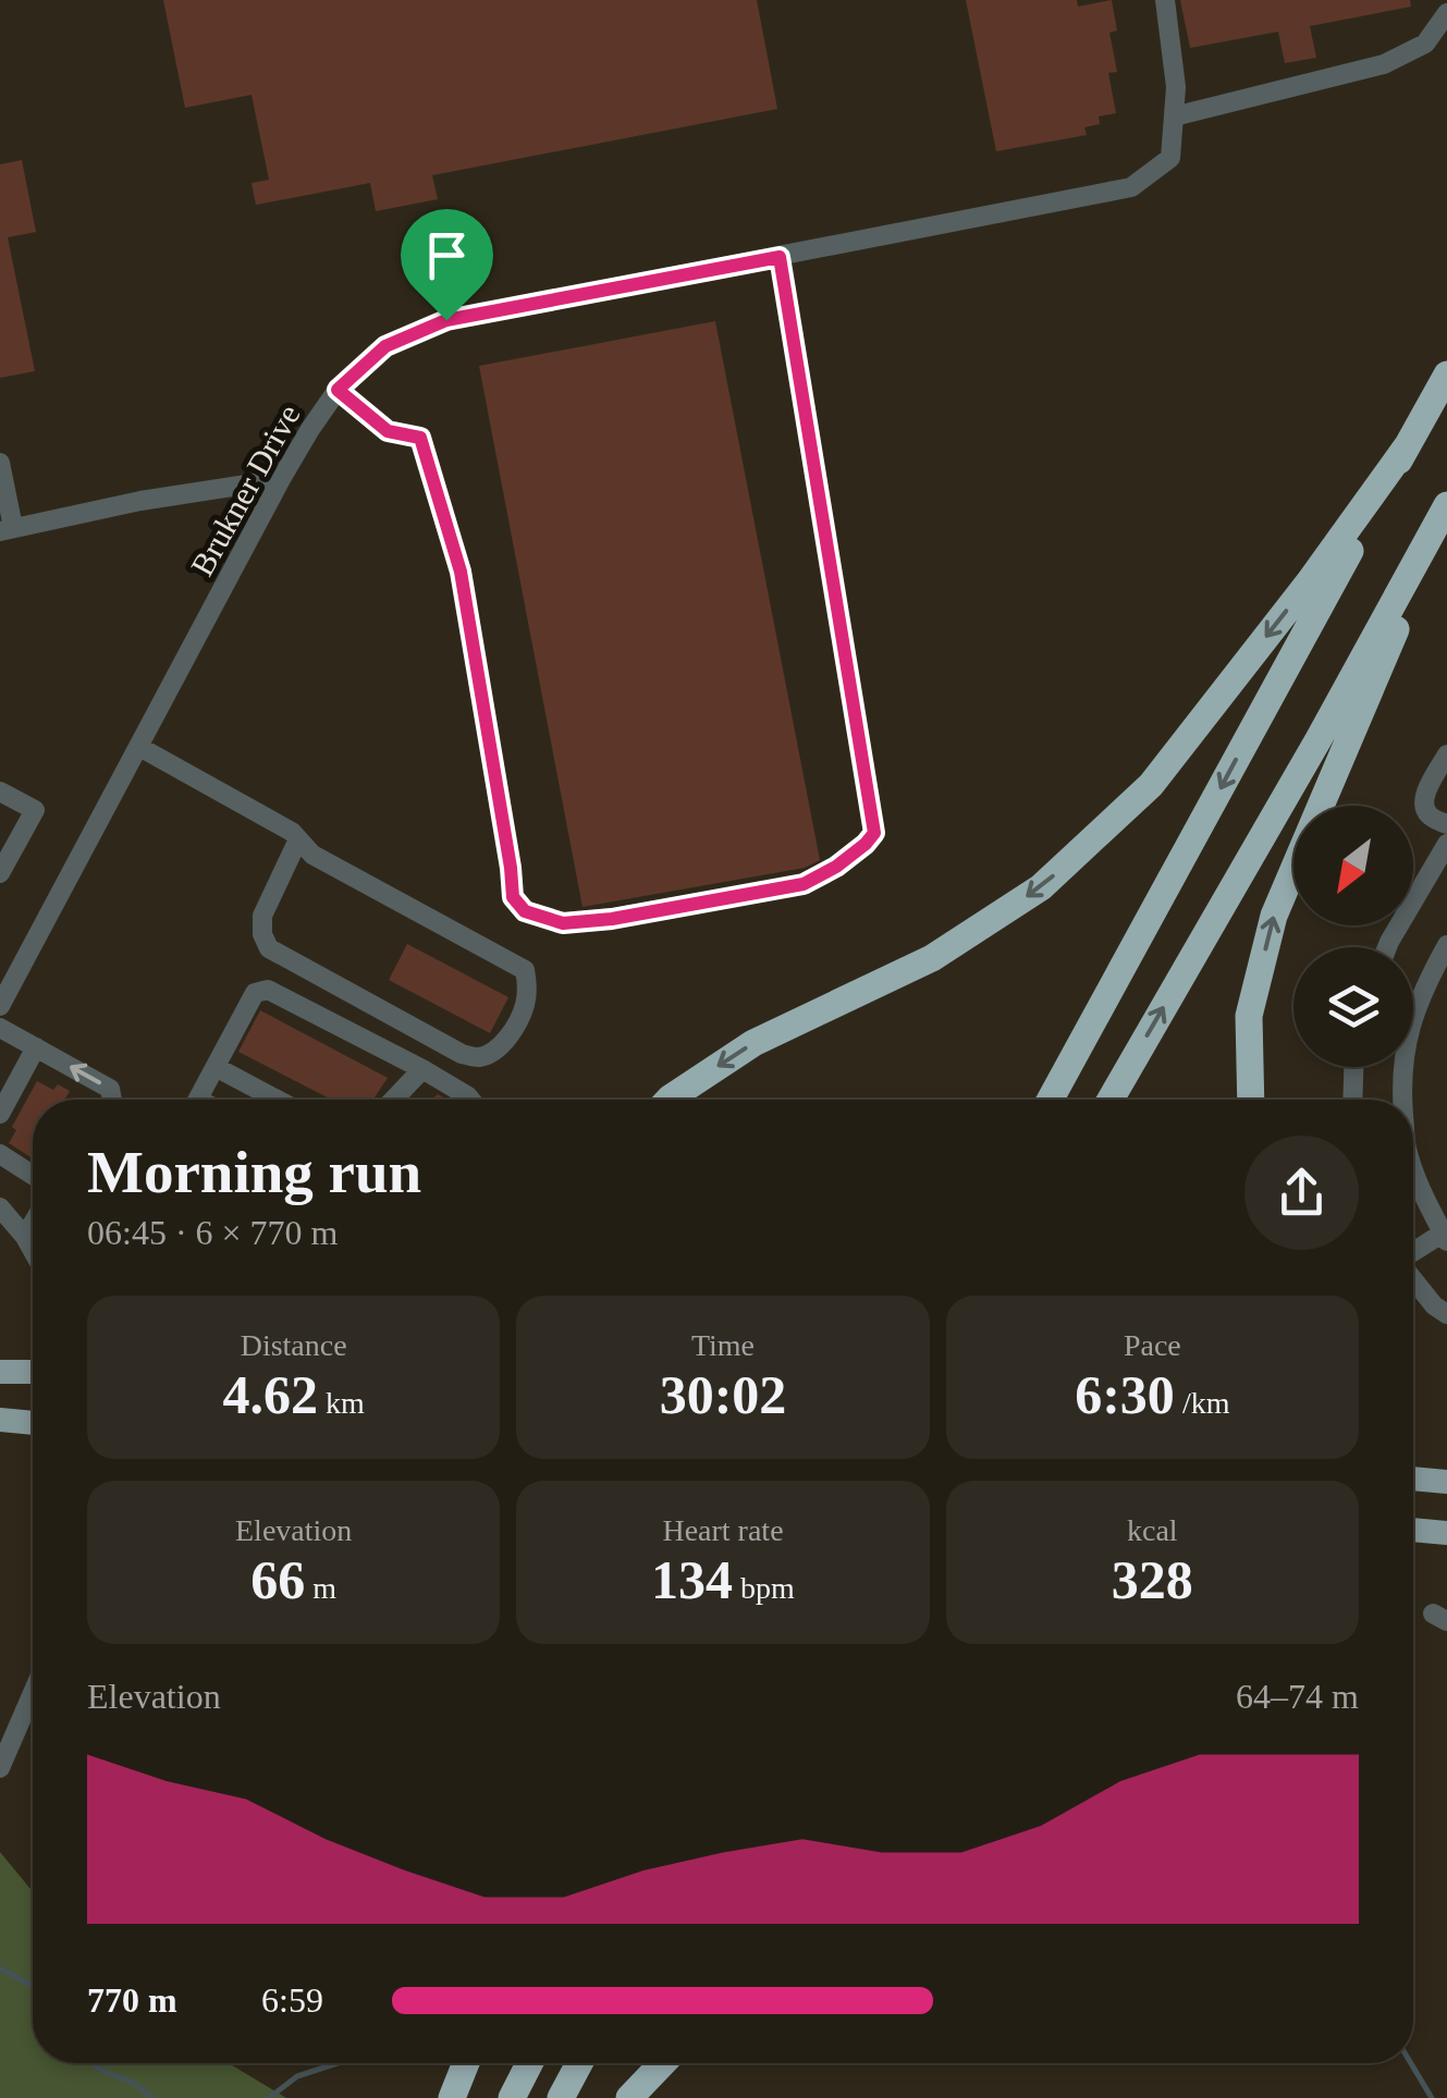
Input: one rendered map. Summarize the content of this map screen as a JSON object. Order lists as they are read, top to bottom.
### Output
{
  "streets": {
    "street": ["Brukner Drive"]
  },
  "north": "bottom left",
  "page": {
    "heading": ["Morning run", "06:45 · 6 × 770 m"],
    "stats": [
      ["Distance", "4.62 km"],
      ["Time", "30:02"],
      ["Pace", "6:30 /km"],
      ["Elevation", "66 m"],
      ["Heart rate", "134 bpm"],
      ["kcal", "328"]
    ],
    "chart": ["Elevation", "64–74 m"],
    "list": [
      {
        "name": "770 m",
        "note": "6:59"
      }
    ]
  }
}
